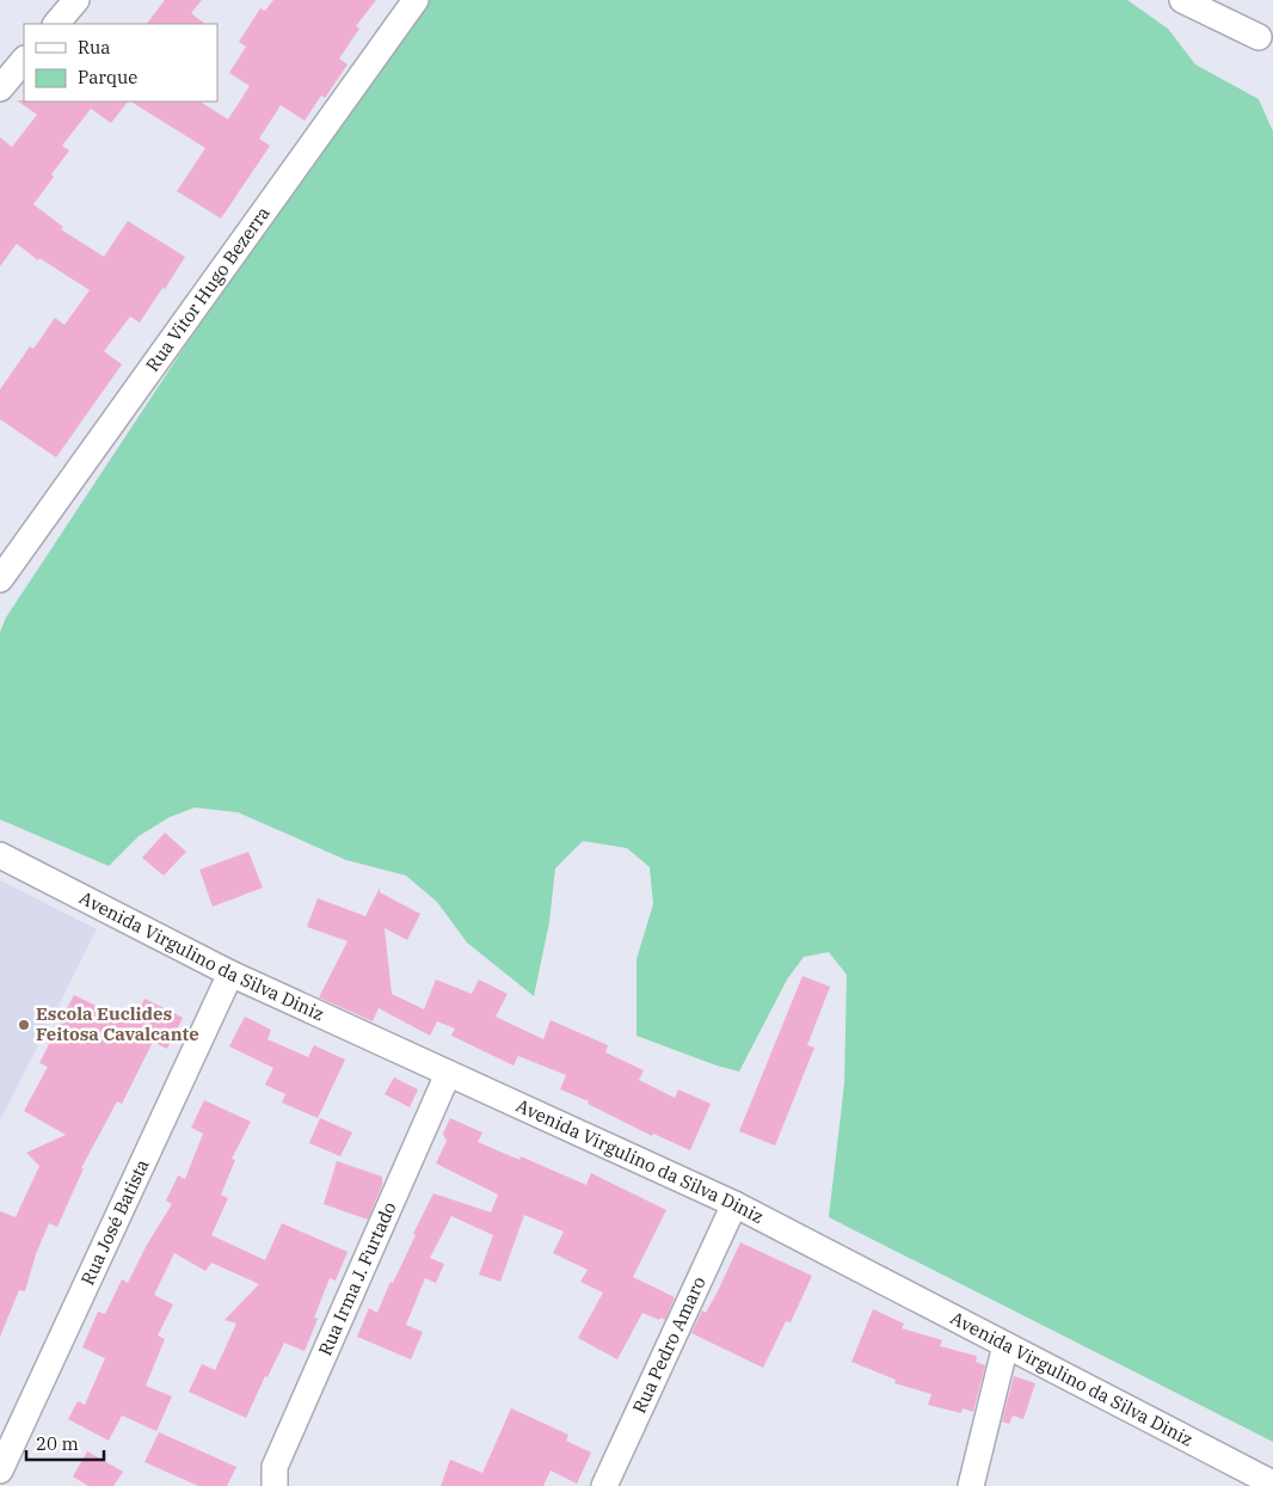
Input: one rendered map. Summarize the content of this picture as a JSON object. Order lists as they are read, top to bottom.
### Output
{
  "streets": {
    "street": [
      "Rua Vitor Hugo Bezerra",
      "Avenida Virgulino da Silva Diniz",
      "Rua José Batista",
      "Rua Irma J. Furtado",
      "Rua Pedro Amaro"
    ]
  },
  "crossings": [
    ["Avenida Virgulino da Silva Diniz", "Rua José Batista"],
    ["Avenida Virgulino da Silva Diniz", "Rua Irma J. Furtado"],
    ["Avenida Virgulino da Silva Diniz", "Rua Pedro Amaro"]
  ],
  "places": ["Escola Euclides Feitosa Cavalcante"],
  "legend": ["Rua", "Parque"],
  "scale_bar": "20 m"
}
